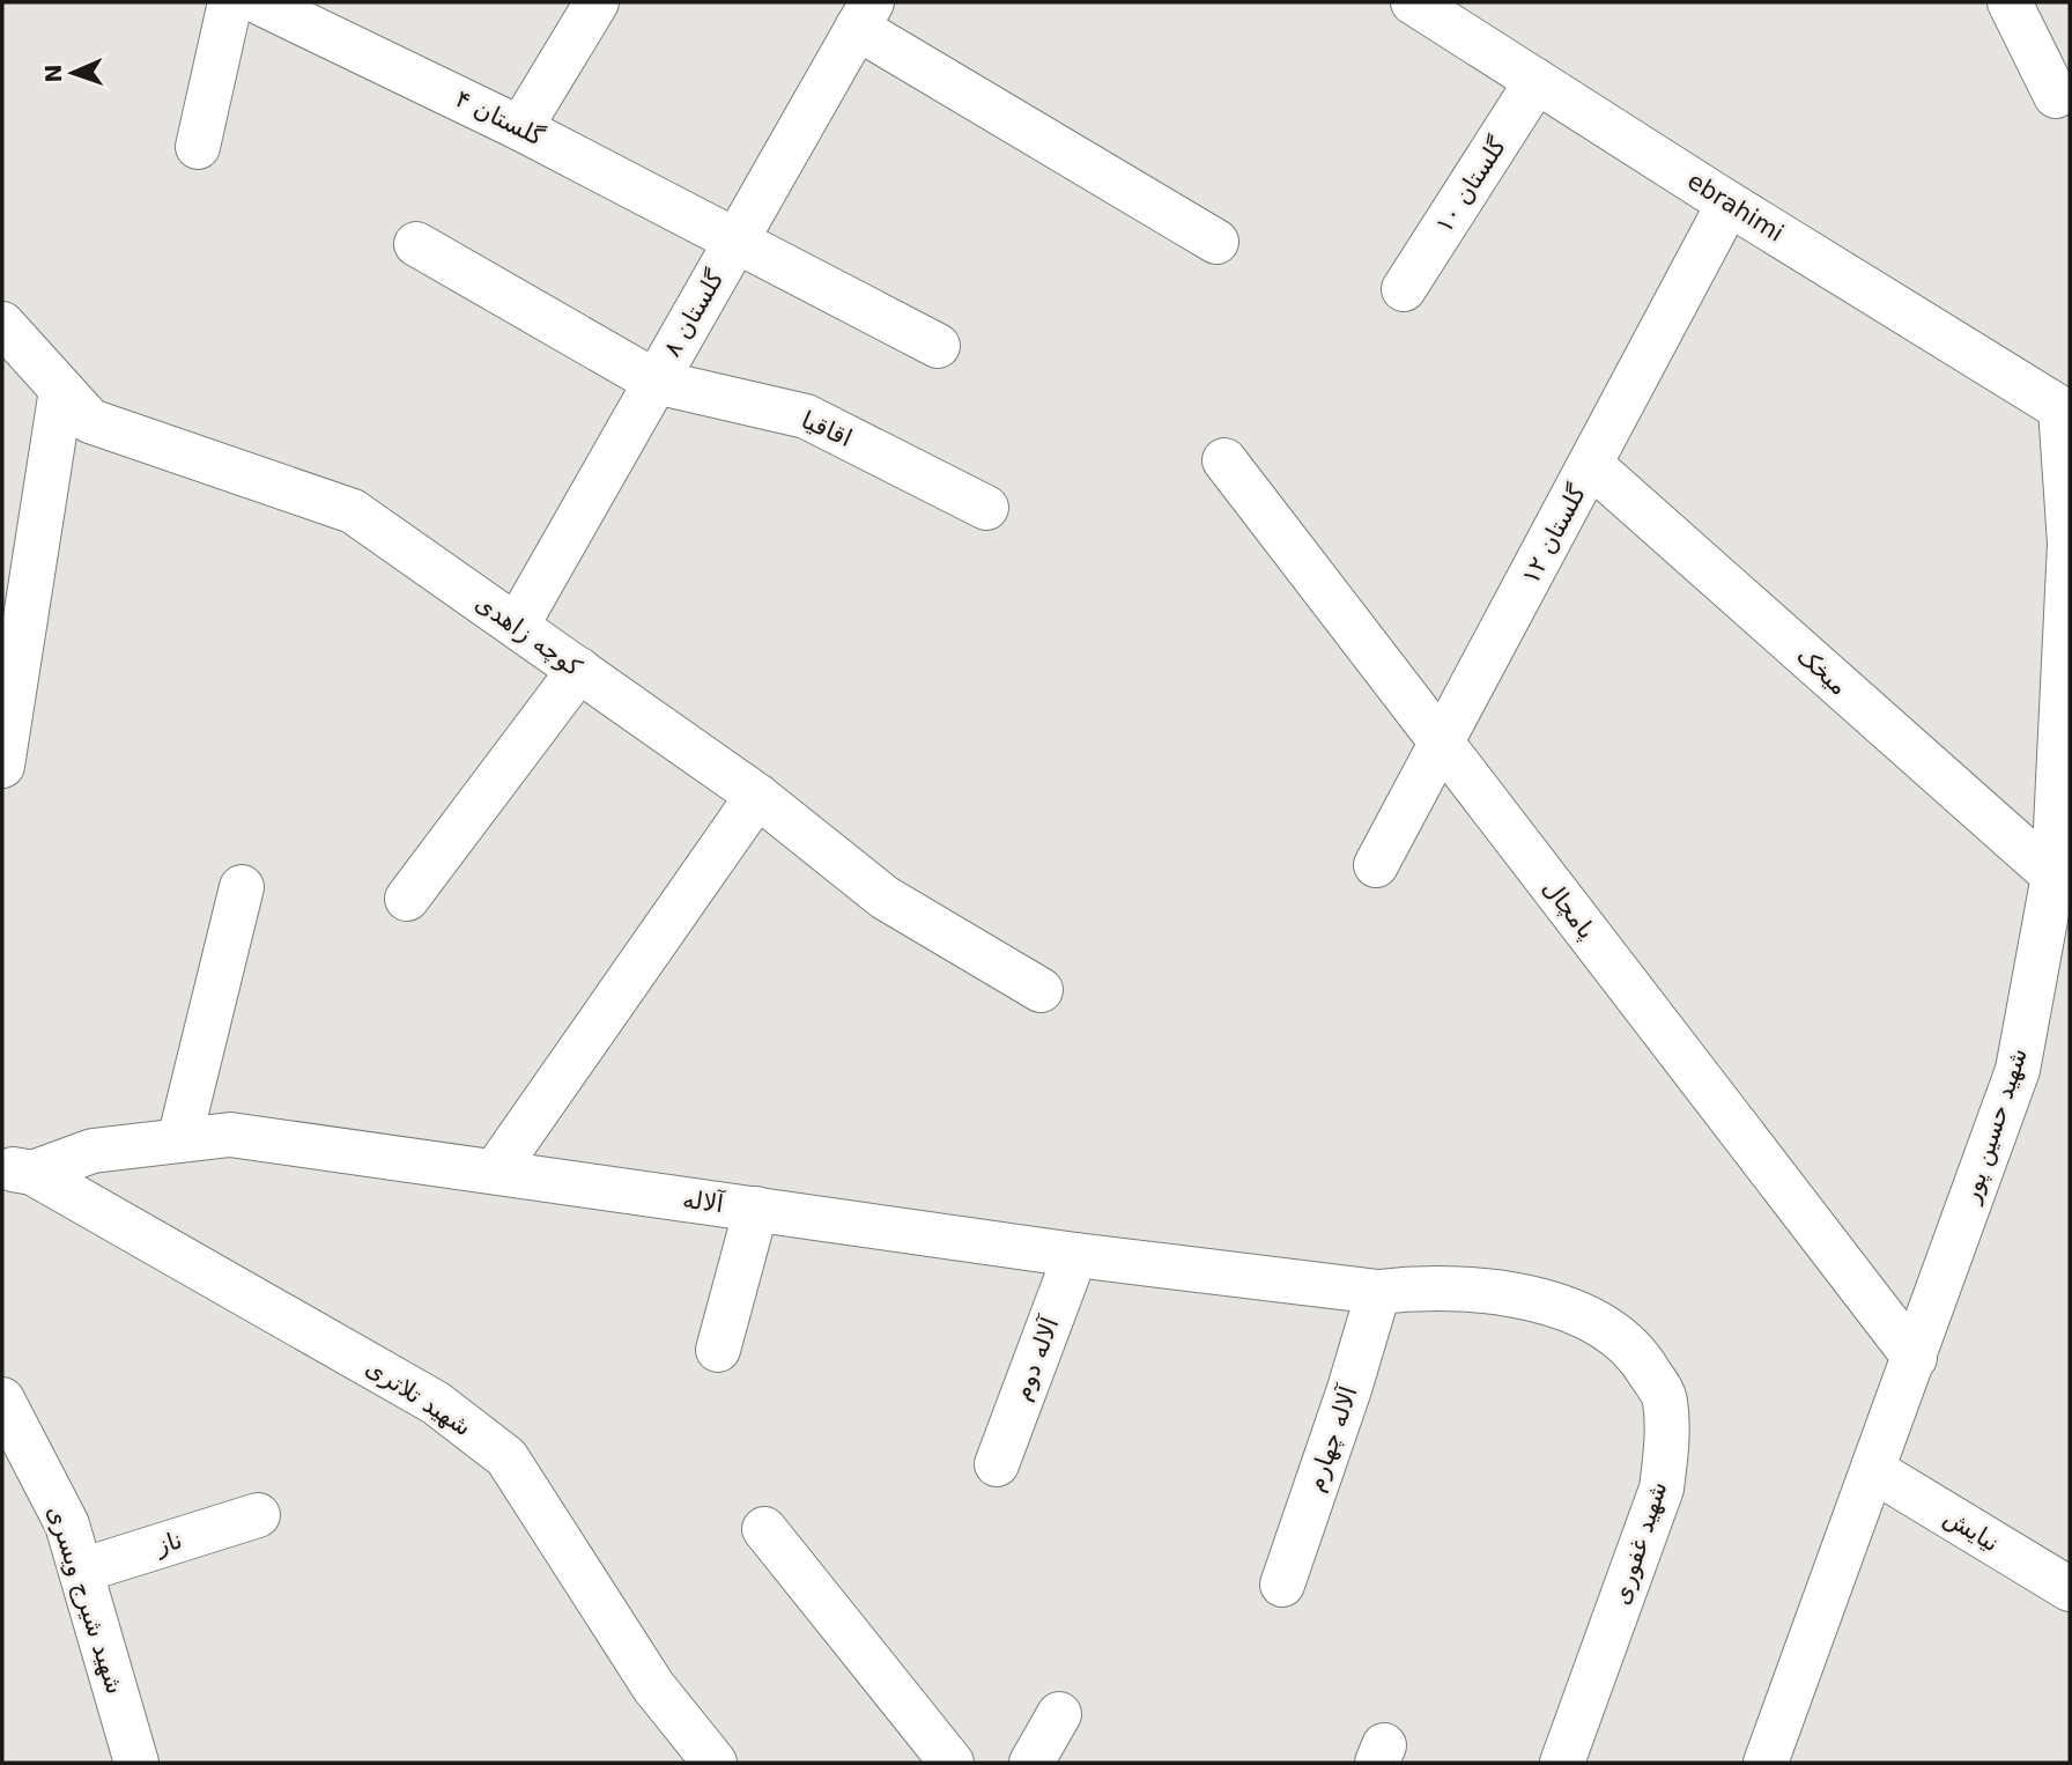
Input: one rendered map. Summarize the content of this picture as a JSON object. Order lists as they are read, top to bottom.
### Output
{
  "streets": {
    "street": [
      "گلستان ۴",
      "گلستان ۱۰",
      "ebrahimi",
      "گلستان ۸",
      "اقاقیا",
      "گلستان ۱۲",
      "کوچه زاهدی",
      "میخک",
      "پامچال",
      "شهید حسین پور",
      "آلاله",
      "آلاله دوم",
      "شهید تلاتری",
      "آلاله چهارم",
      "نیایش",
      "ناز",
      "شهید غفوری",
      "شهید شیرج ویسری"
    ]
  },
  "crossings": [
    ["گلستان ۴", "گلستان ۸"],
    ["گلستان ۱۰", "ebrahimi"],
    ["ebrahimi", "گلستان ۱۲"],
    ["ebrahimi", "شهید حسین پور"],
    ["گلستان ۸", "اقاقیا"],
    ["گلستان ۸", "کوچه زاهدی"],
    ["گلستان ۱۲", "میخک"],
    ["گلستان ۱۲", "پامچال"],
    ["میخک", "شهید حسین پور"],
    ["پامچال", "شهید حسین پور"],
    ["شهید حسین پور", "نیایش"],
    ["آلاله", "آلاله دوم"],
    ["آلاله", "شهید تلاتری"],
    ["آلاله", "آلاله چهارم"],
    ["آلاله", "شهید غفوری"],
    ["آلاله چهارم", "شهید غفوری"],
    ["ناز", "شهید شیرج ویسری"]
  ],
  "north": "left"
}
